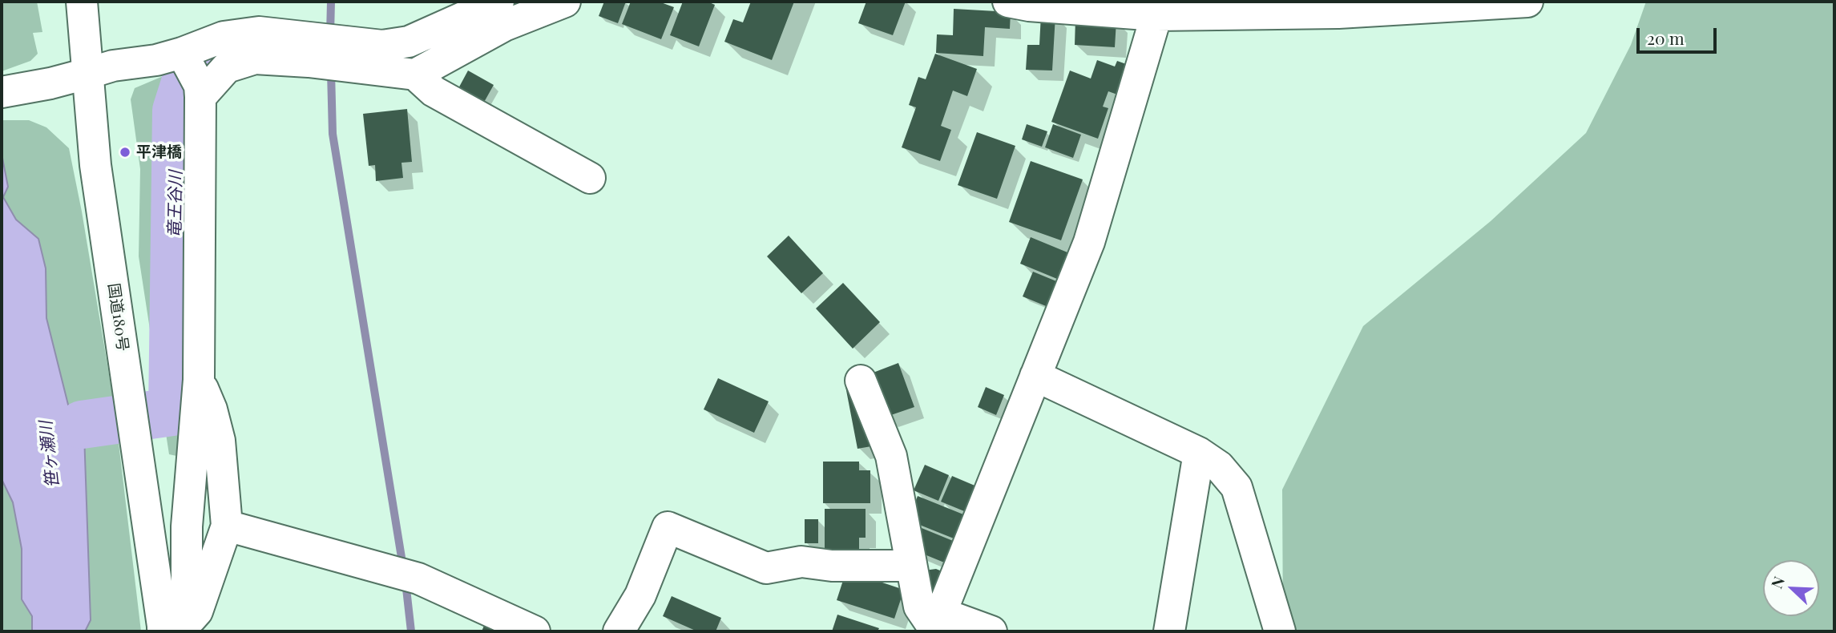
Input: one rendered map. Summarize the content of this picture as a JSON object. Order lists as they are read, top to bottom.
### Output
{
  "streets": {
    "main road": ["国道180号"]
  },
  "water": ["竜王谷川", "笹ヶ瀬川"],
  "places": ["平津橋"],
  "scale_bar": "20 m",
  "north": "top left"
}
